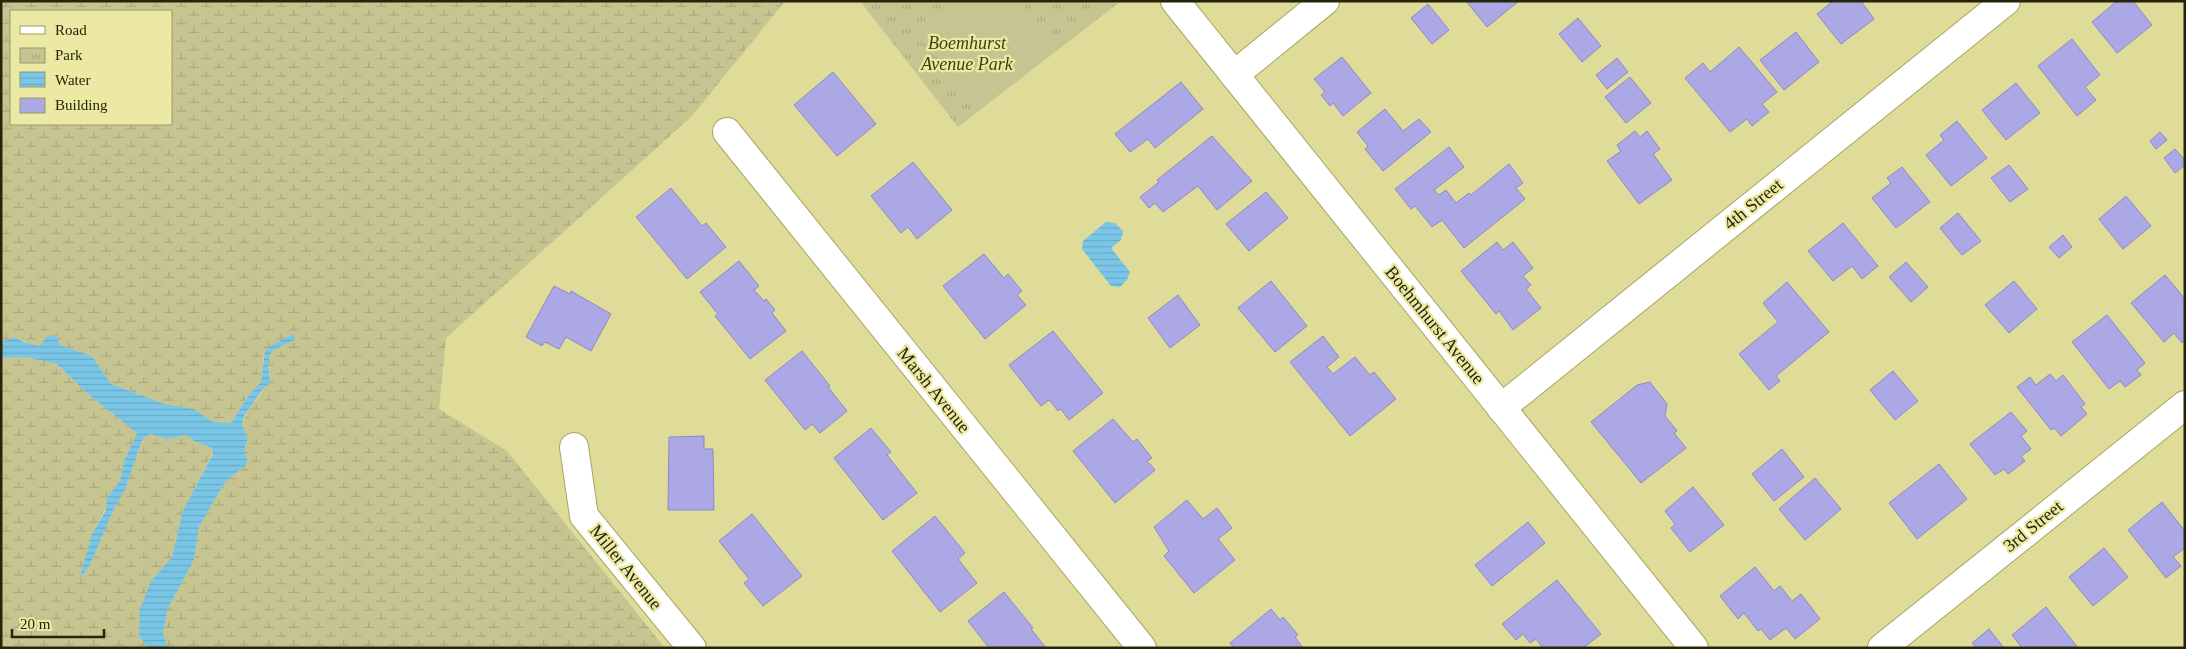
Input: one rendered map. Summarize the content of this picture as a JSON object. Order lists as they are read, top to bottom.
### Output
{
  "streets": {
    "street": [
      "4th Street",
      "Boehmhurst Avenue",
      "Marsh Avenue",
      "3rd Street",
      "Miller Avenue"
    ]
  },
  "crossings": [
    ["4th Street", "Boehmhurst Avenue"]
  ],
  "parks": ["Boemhurst Avenue Park"],
  "legend": [
    "Road",
    "Park",
    "Water",
    "Building"
  ],
  "scale_bar": "20 m"
}
